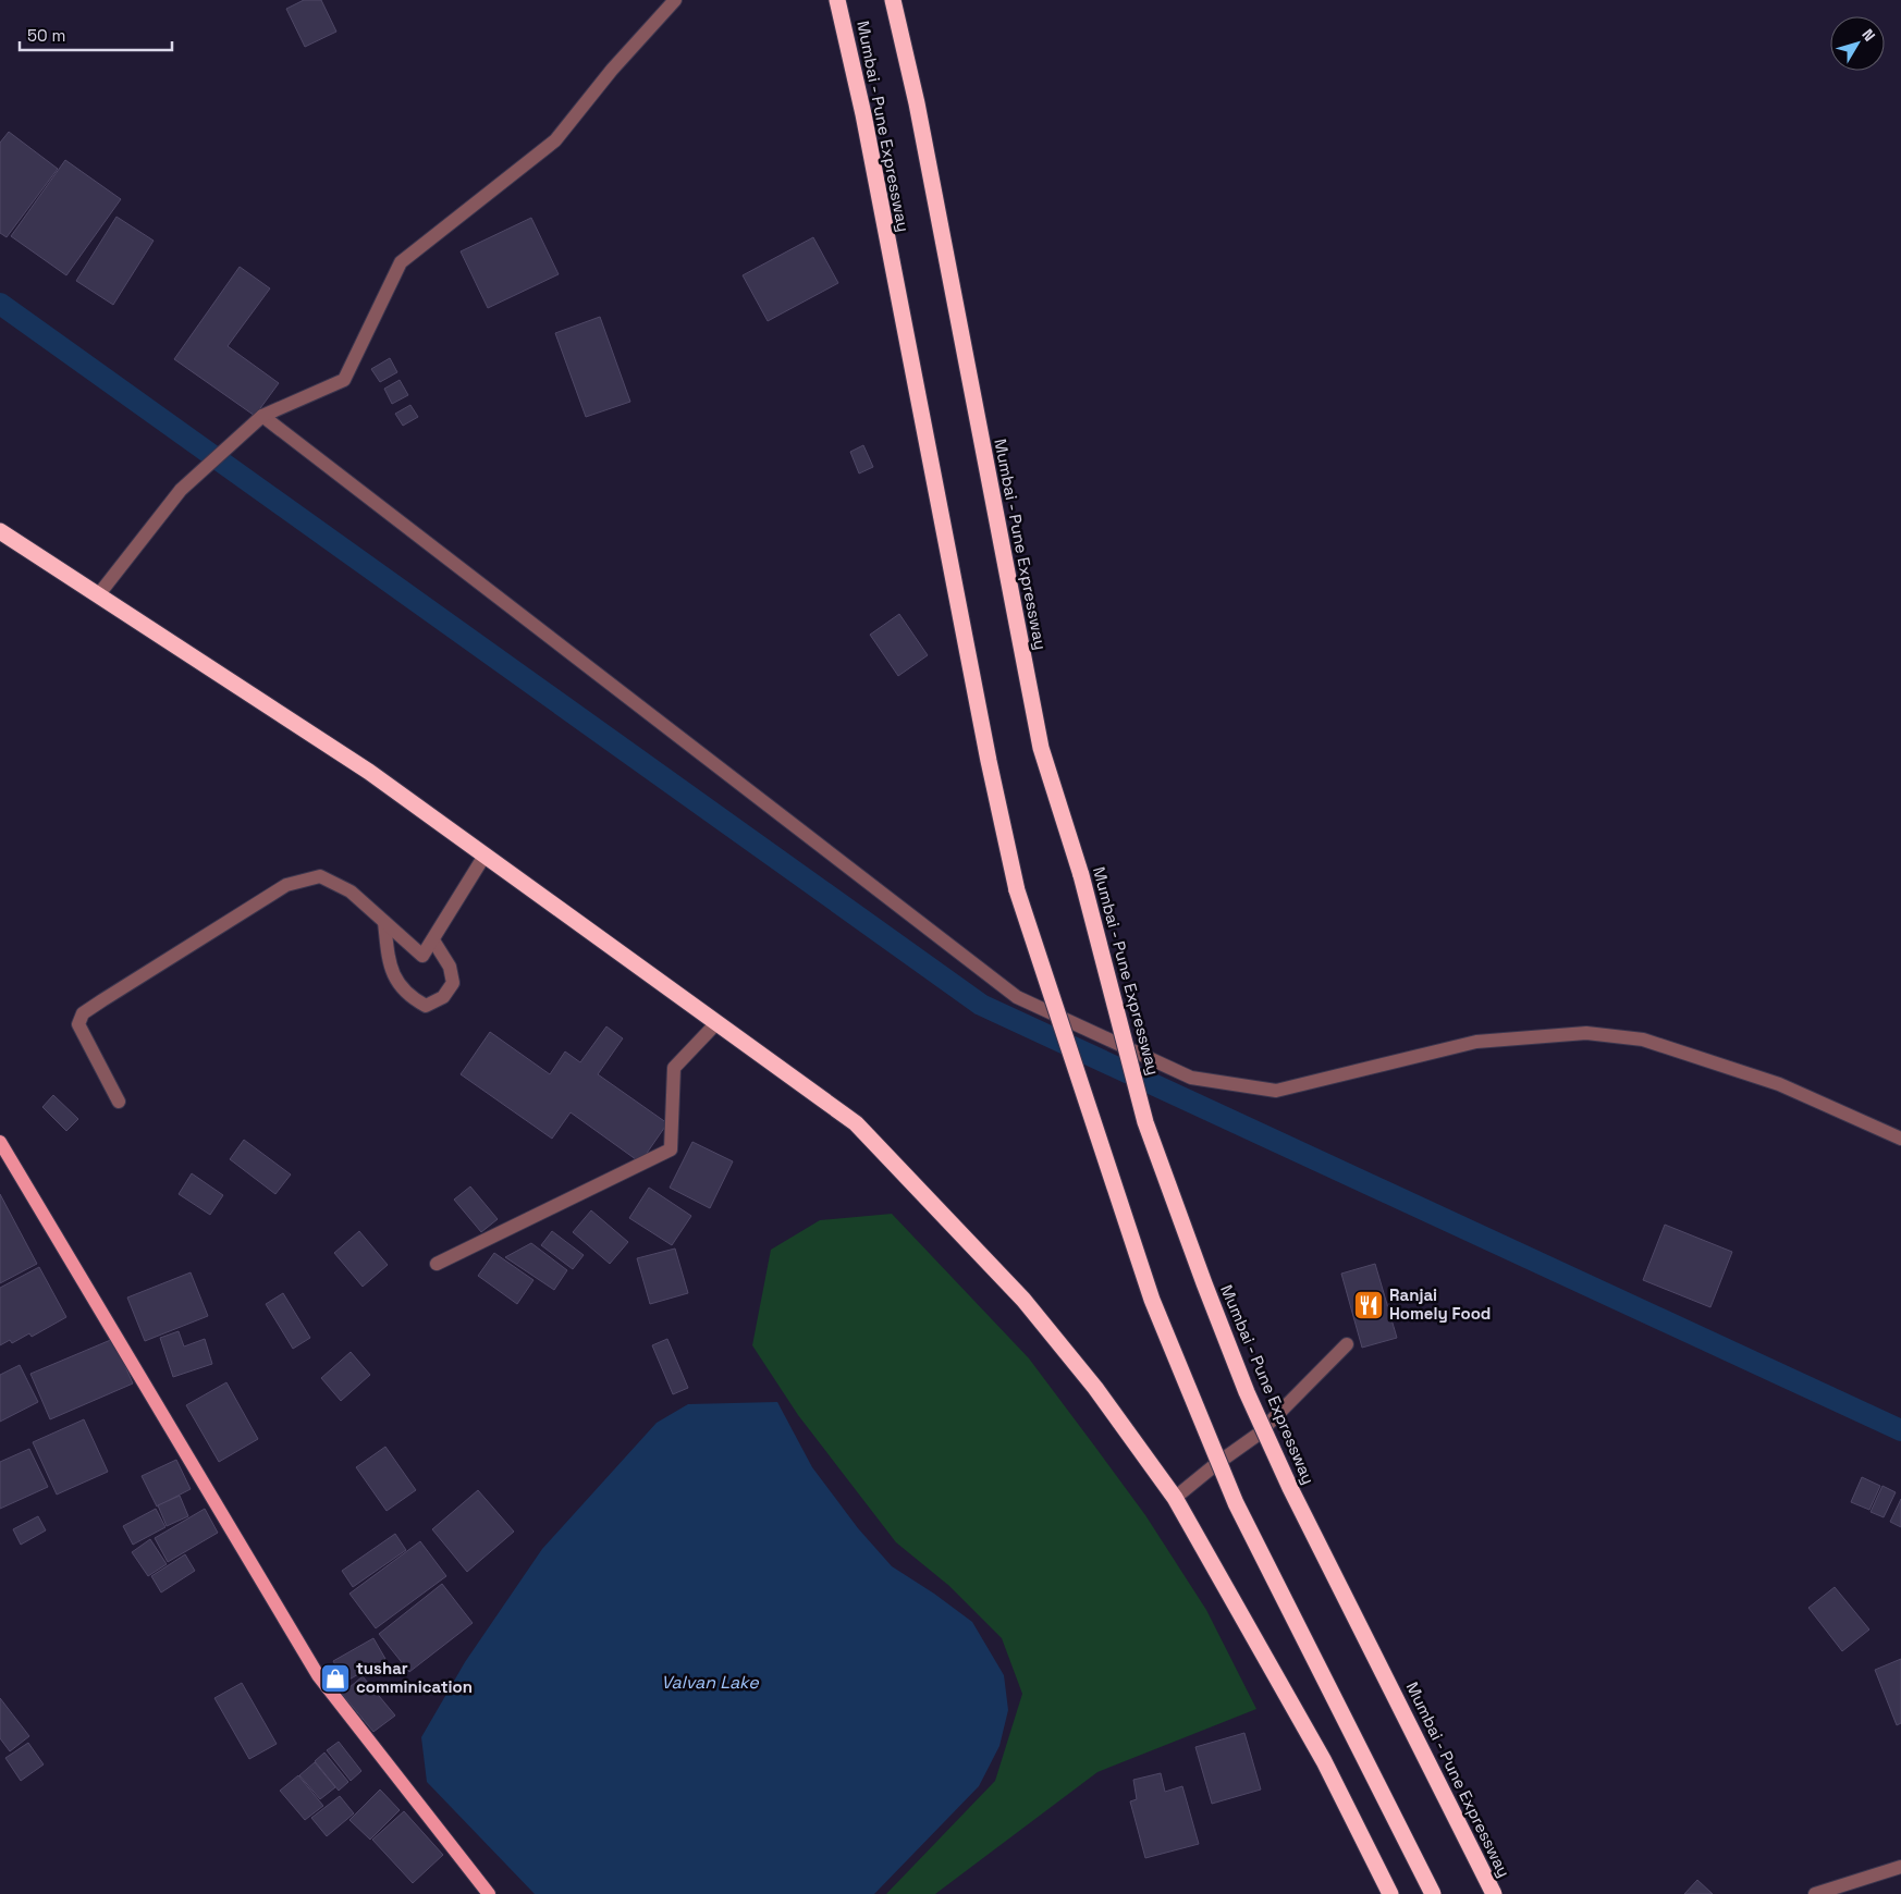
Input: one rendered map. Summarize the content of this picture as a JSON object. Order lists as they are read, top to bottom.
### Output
{
  "streets": {
    "highway": ["Mumbai - Pune Expressway"]
  },
  "water": ["Valvan Lake"],
  "places": {
    "restaurant": ["Ranjai Homely Food"],
    "shop": ["tushar comminication"]
  },
  "scale_bar": "50 m",
  "north": "top right"
}
